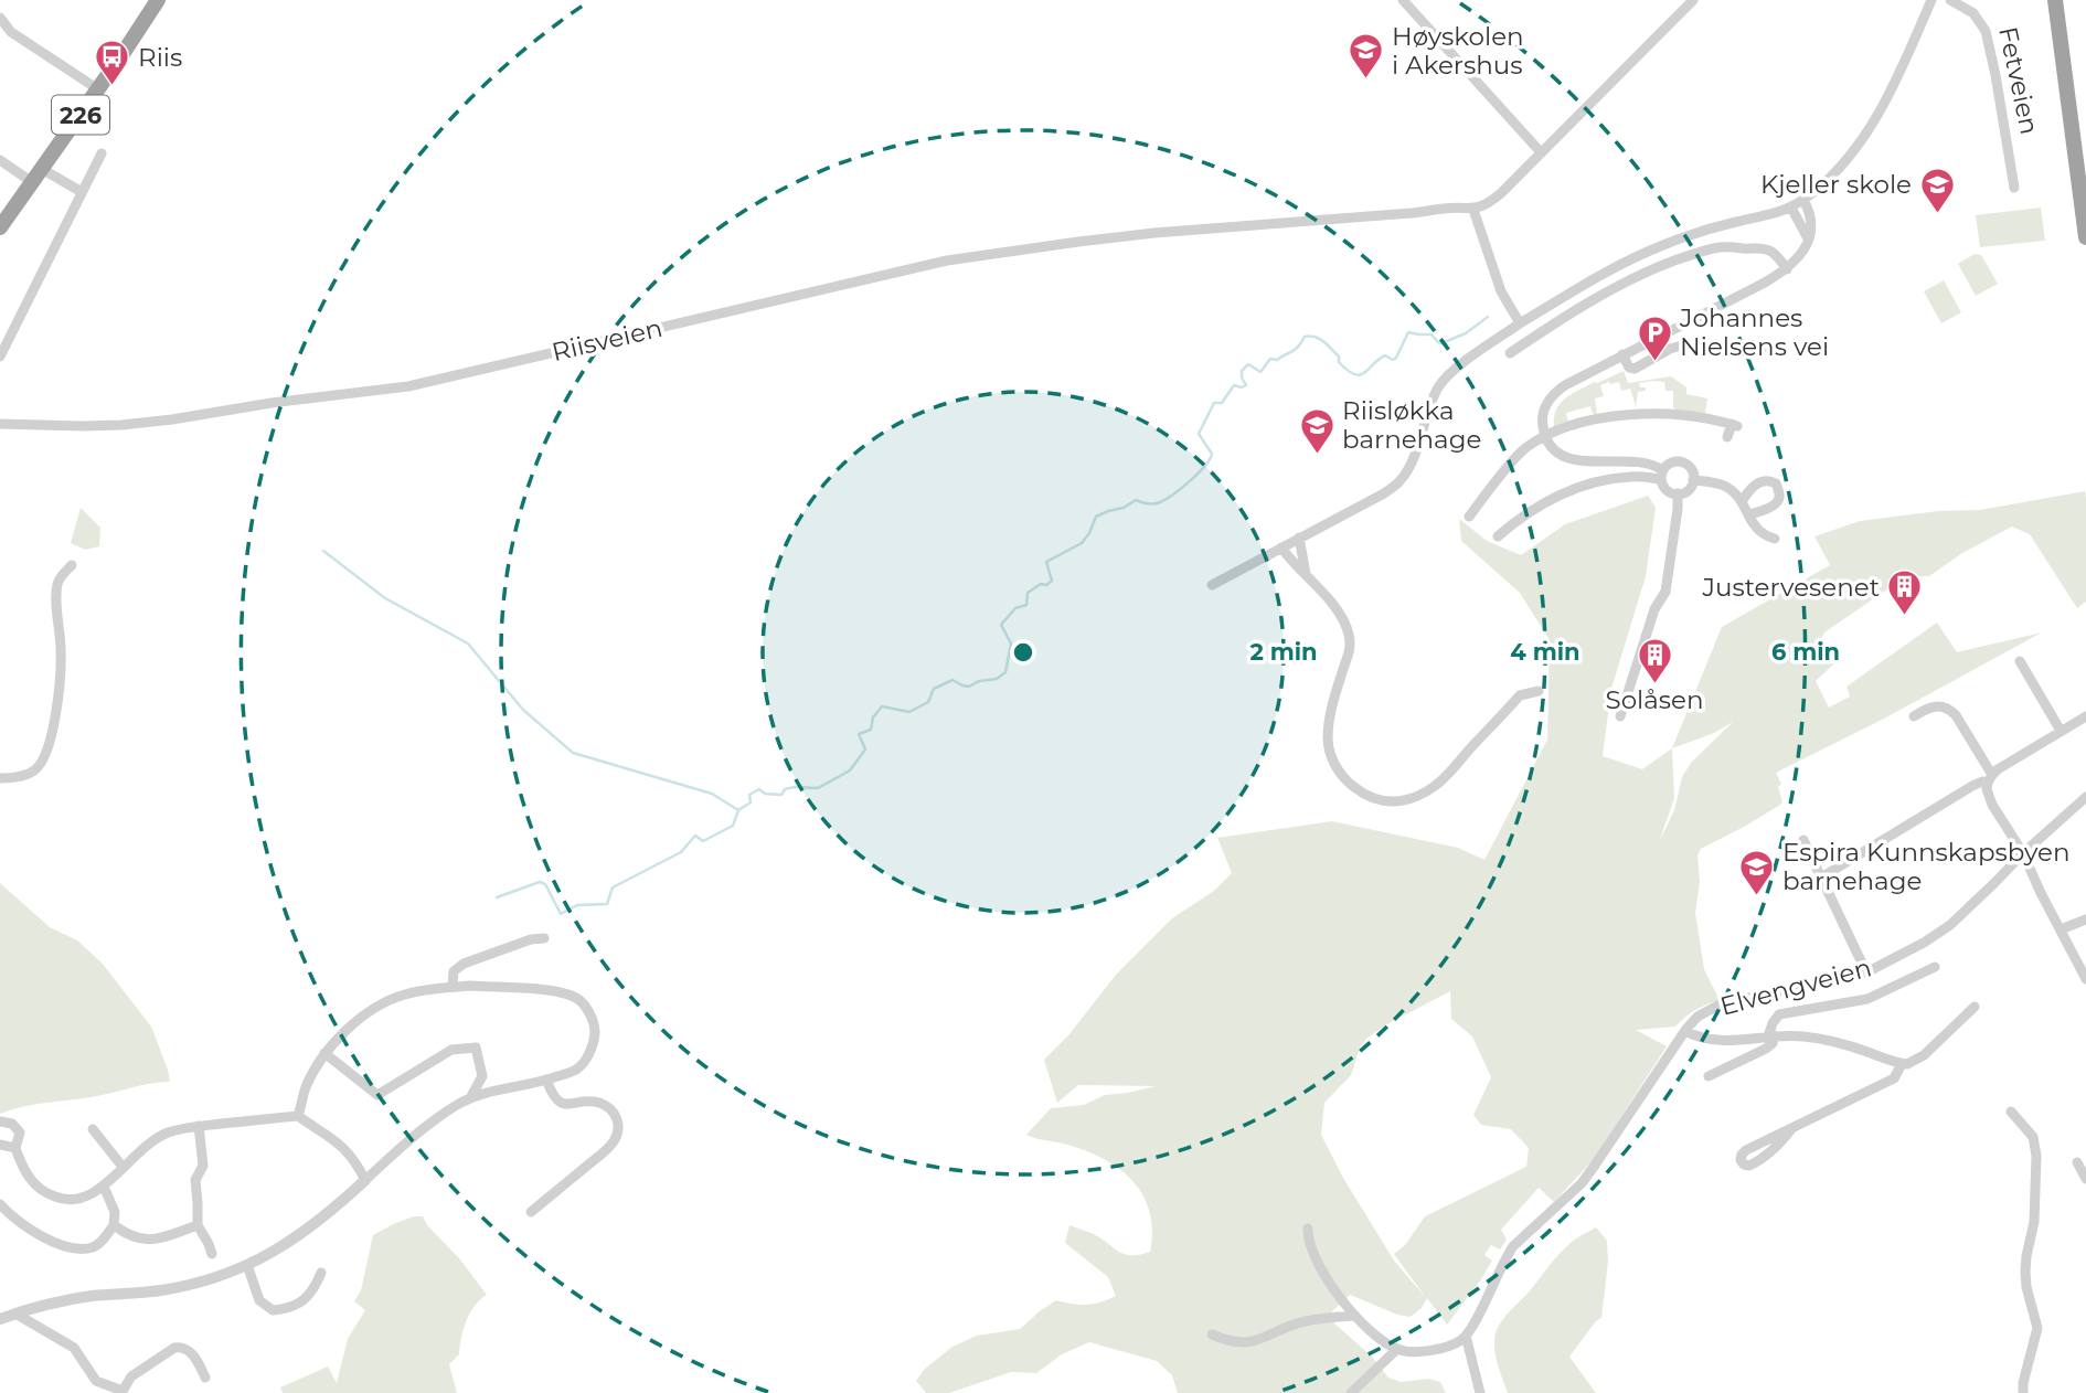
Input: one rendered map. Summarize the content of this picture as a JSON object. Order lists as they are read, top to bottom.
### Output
{
  "streets": {
    "highway": ["Fetveien", "226"],
    "street": ["Riisveien", "Elvengveien"]
  },
  "places": {
    "school or university": [
      "Høyskolen i Akershus",
      "Kjeller skole",
      "Riisløkka barnehage",
      "Espira Kunnskapsbyen barnehage"
    ],
    "bus stop": ["Riis"],
    "parking": ["Johannes Nielsens vei"],
    "building": ["Justervesenet", "Solåsen"]
  },
  "rings": ["2 min", "4 min", "6 min"]
}
